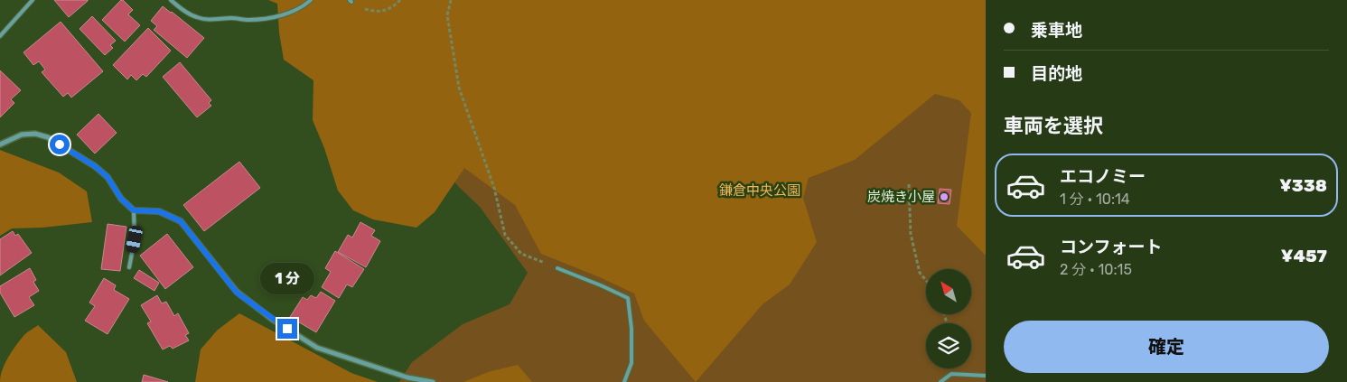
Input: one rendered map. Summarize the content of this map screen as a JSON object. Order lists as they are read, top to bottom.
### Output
{
  "parks": ["鎌倉中央公園"],
  "places": ["炭焼き小屋"],
  "north": "top left",
  "page": {
    "banner": ["乗車地", "目的地"],
    "heading": "車両を選択",
    "list": [
      {
        "name": "エコノミー",
        "note": "1 分 · 10:14",
        "value": "¥338"
      },
      {
        "name": "コンフォート",
        "note": "2 分 · 10:15",
        "value": "¥457"
      }
    ],
    "bubble": "1 分",
    "buttons": "確定"
  }
}
